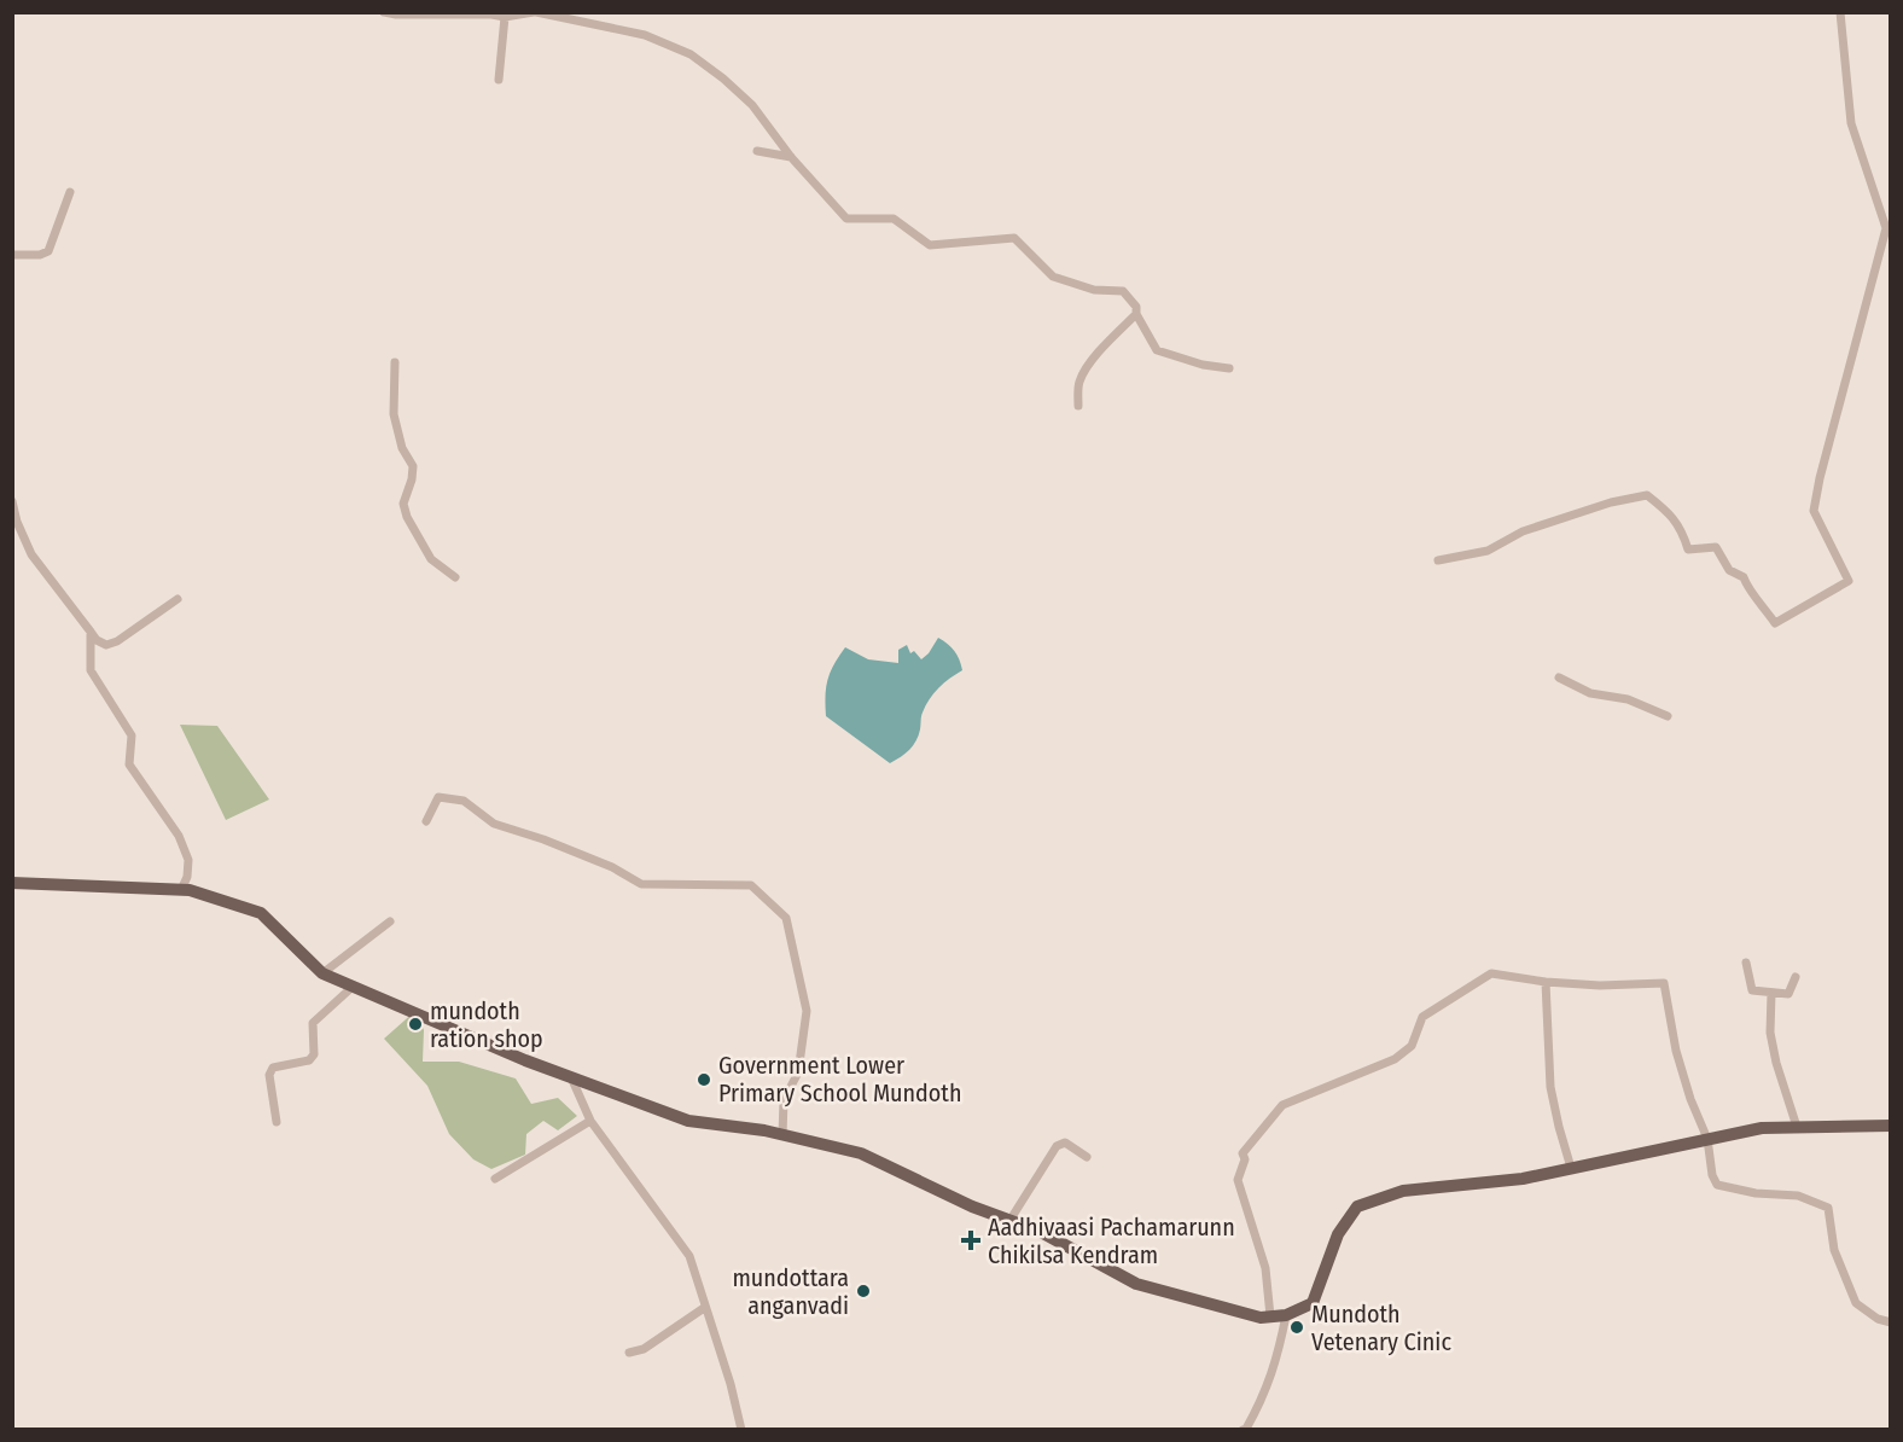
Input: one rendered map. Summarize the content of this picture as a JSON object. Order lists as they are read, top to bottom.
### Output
{
  "places": {
    "other": [
      "mundoth ration shop",
      "Government Lower Primary School Mundoth",
      "mundottara anganvadi",
      "Mundoth Vetenary Cinic"
    ],
    "health": ["Aadhivaasi Pachamarunn Chikilsa Kendram"]
  }
}
